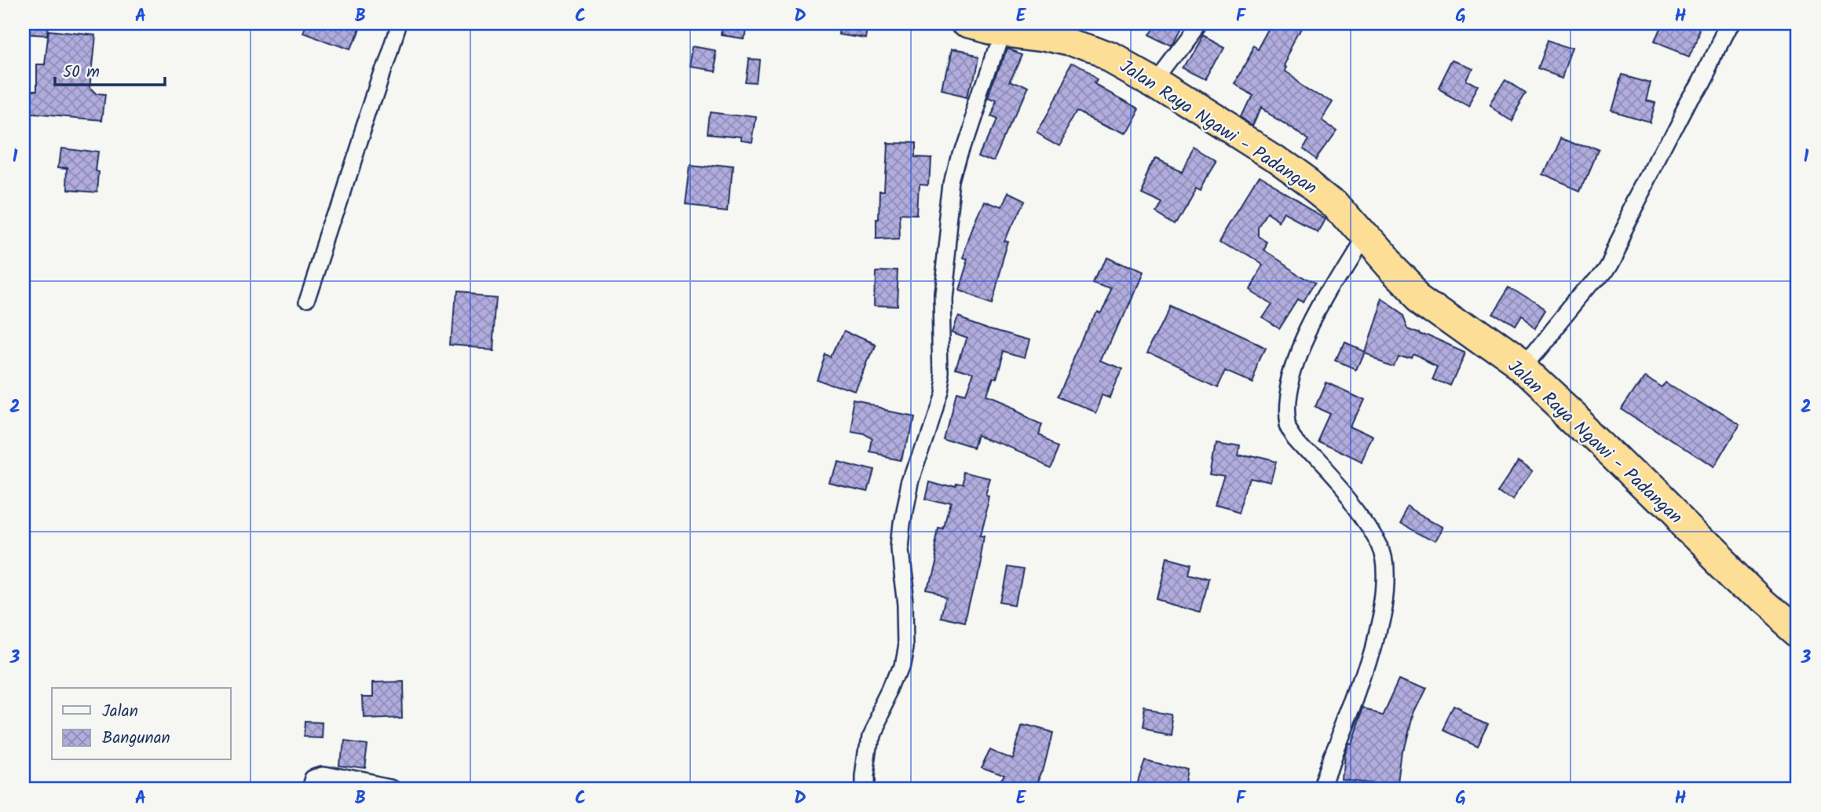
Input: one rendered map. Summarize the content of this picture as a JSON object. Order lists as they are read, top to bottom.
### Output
{
  "streets": {
    "highway": ["Jalan Raya Ngawi - Padangan"]
  },
  "legend": ["Jalan", "Bangunan"],
  "scale_bar": "50 m",
  "grid": {
    "columns": [
      "A",
      "B",
      "C",
      "D",
      "E",
      "F",
      "G",
      "H"
    ],
    "rows": ["1", "2", "3"]
  }
}
